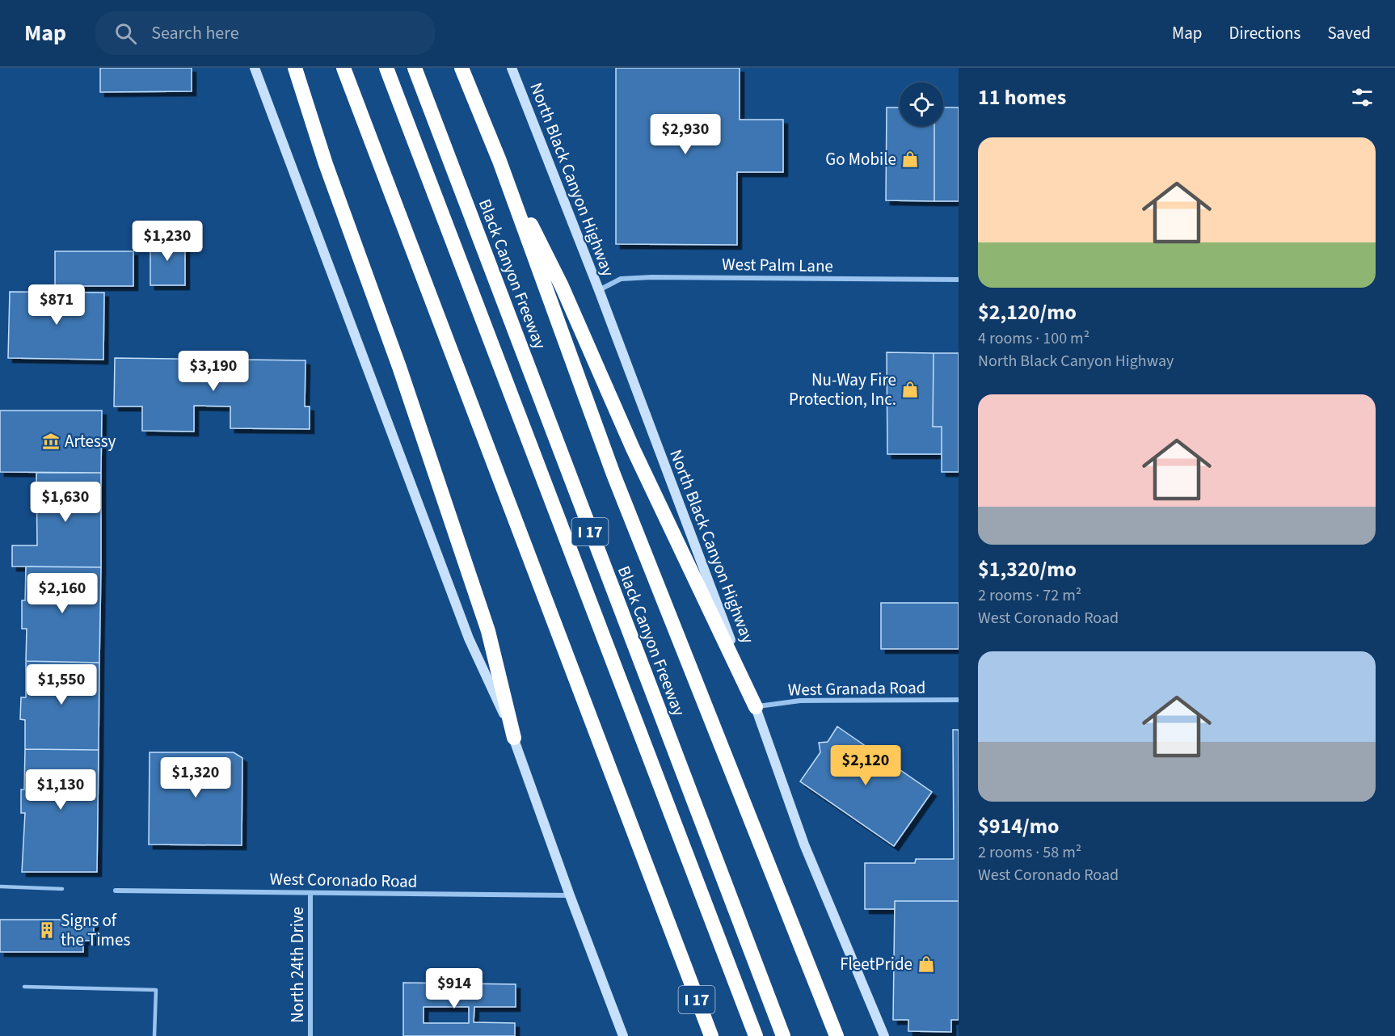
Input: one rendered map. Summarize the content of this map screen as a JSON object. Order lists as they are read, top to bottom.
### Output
{
  "streets": {
    "highway": ["Black Canyon Freeway", "I 17"],
    "main road": ["North Black Canyon Highway"],
    "street": [
      "West Palm Lane",
      "West Granada Road",
      "West Coronado Road",
      "North 24th Drive"
    ]
  },
  "crossings": [
    ["North Black Canyon Highway", "West Palm Lane"],
    ["North Black Canyon Highway", "West Granada Road"],
    ["West Coronado Road", "North 24th Drive"]
  ],
  "places": {
    "shop": ["Go Mobile", "Nu-Way Fire Protection, Inc.", "FleetPride"],
    "museum": ["Artessy"],
    "building": ["Signs of the Times"]
  },
  "page": {
    "header": "Map",
    "search": "Search here",
    "nav": ["Map", "Directions", "Saved"],
    "heading": "11 homes",
    "price": [
      "$2,930",
      "$1,230",
      "$871",
      "$3,190",
      "$1,630",
      "$2,160",
      "$1,550",
      "$2,120",
      "$1,320",
      "$1,130",
      "$914"
    ],
    "list": [
      {
        "name": "$2,120/mo",
        "note": "4 rooms · 100 m² · North Black Canyon Highway"
      },
      {
        "name": "$1,320/mo",
        "note": "2 rooms · 72 m² · West Coronado Road"
      },
      {
        "name": "$914/mo",
        "note": "2 rooms · 58 m² · West Coronado Road"
      }
    ]
  }
}
